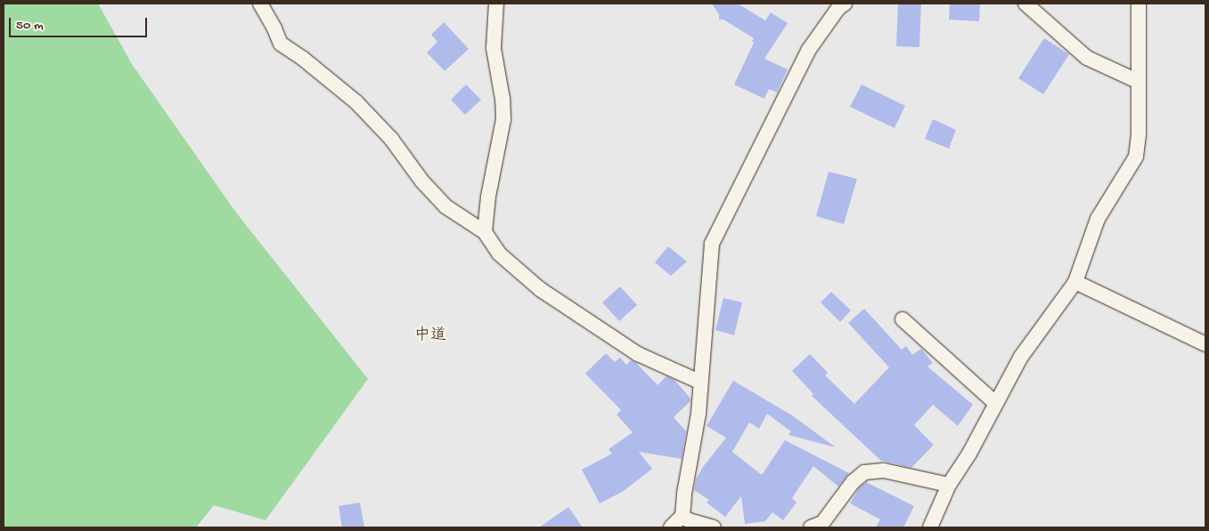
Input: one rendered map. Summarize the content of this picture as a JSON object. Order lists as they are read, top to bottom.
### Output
{
  "districts": ["中道"],
  "scale_bar": "50 m"
}
